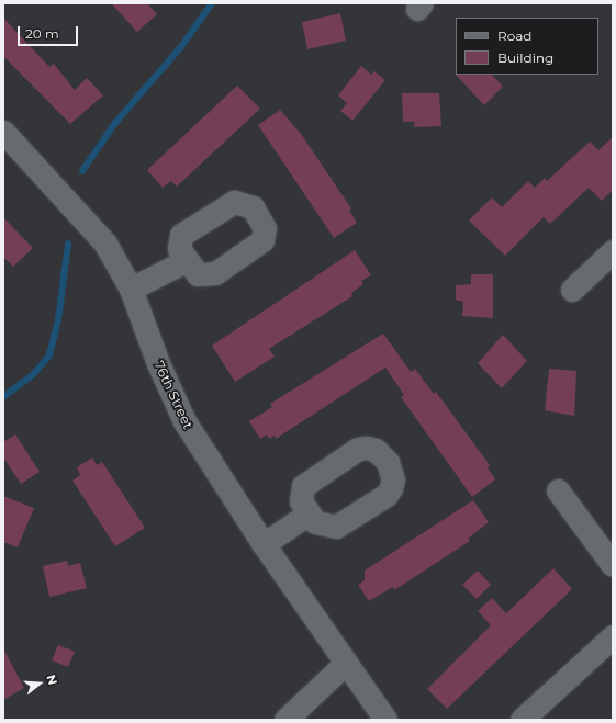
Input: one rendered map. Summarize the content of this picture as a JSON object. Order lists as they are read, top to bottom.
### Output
{
  "streets": {
    "street": ["76th Street"]
  },
  "legend": ["Road", "Building"],
  "scale_bar": "20 m",
  "north": "right"
}
